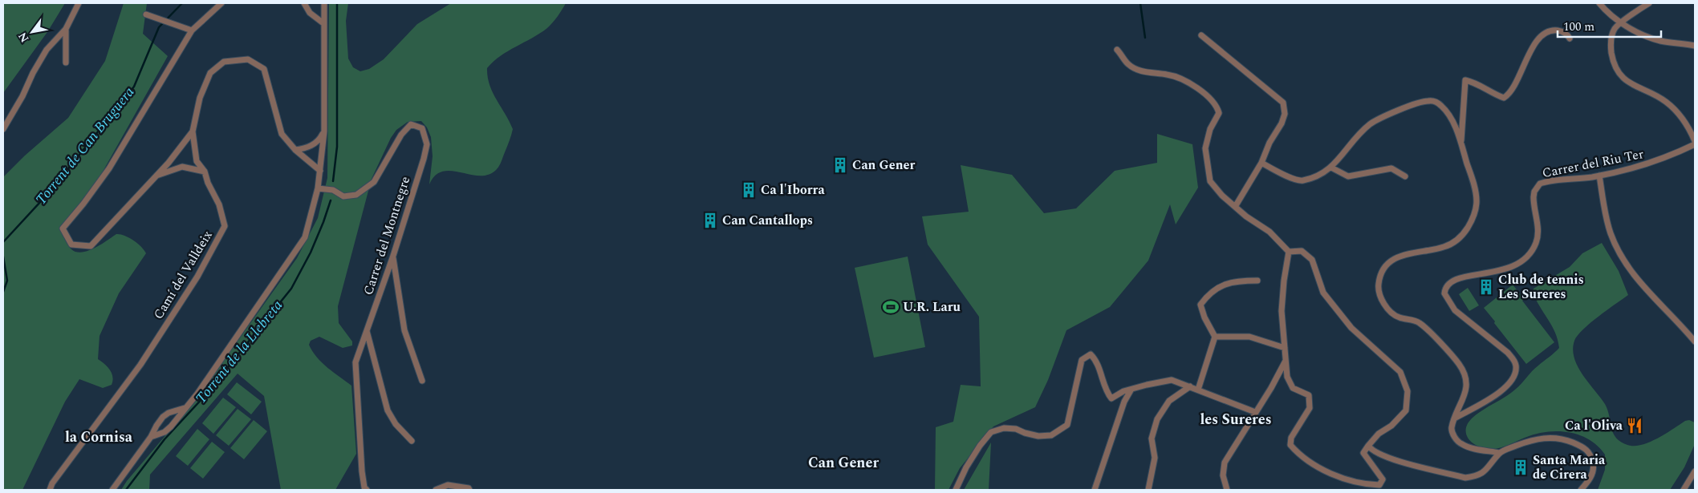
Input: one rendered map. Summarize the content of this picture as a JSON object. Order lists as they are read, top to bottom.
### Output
{
  "streets": {
    "street": ["Carrer del Riu Ter", "Carrer del Montnegre", "Camí del Valldeix"]
  },
  "districts": ["les Sureres", "la Cornisa", "Can Gener"],
  "water": ["Torrent de Can Bruguera", "Torrent de la Llebreta"],
  "places": {
    "building": [
      "Can Gener",
      "Ca l'Iborra",
      "Can Cantallops",
      "Club de tennis Les Sureres",
      "Santa Maria de Cirera"
    ],
    "sports": ["U.R. Laru"],
    "restaurant": ["Ca l'Oliva"]
  },
  "scale_bar": "100 m",
  "north": "bottom left"
}
